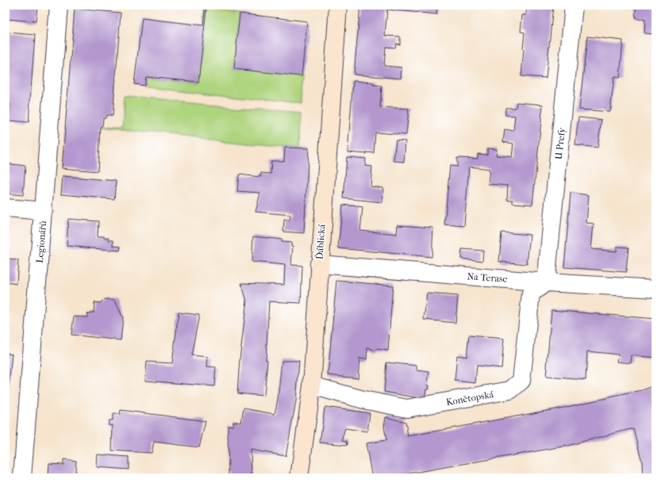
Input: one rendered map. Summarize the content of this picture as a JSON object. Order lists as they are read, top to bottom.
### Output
{
  "streets": {
    "main road": ["Ďáblická"],
    "street": [
      "U Prefy",
      "Legionářů",
      "Na Terase",
      "Konětopská"
    ]
  },
  "crossings": [
    ["U Prefy", "Na Terase"],
    ["U Prefy", "Konětopská"],
    ["Ďáblická", "Na Terase"],
    ["Ďáblická", "Konětopská"],
    ["Na Terase", "Konětopská"]
  ]
}
